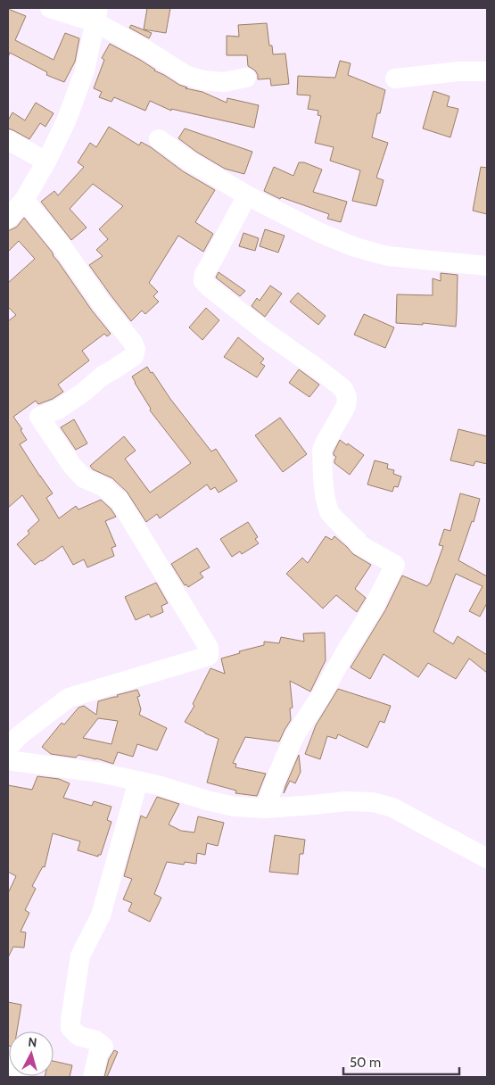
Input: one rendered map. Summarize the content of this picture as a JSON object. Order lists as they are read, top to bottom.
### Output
{
  "scale_bar": "50 m",
  "north": "top"
}
